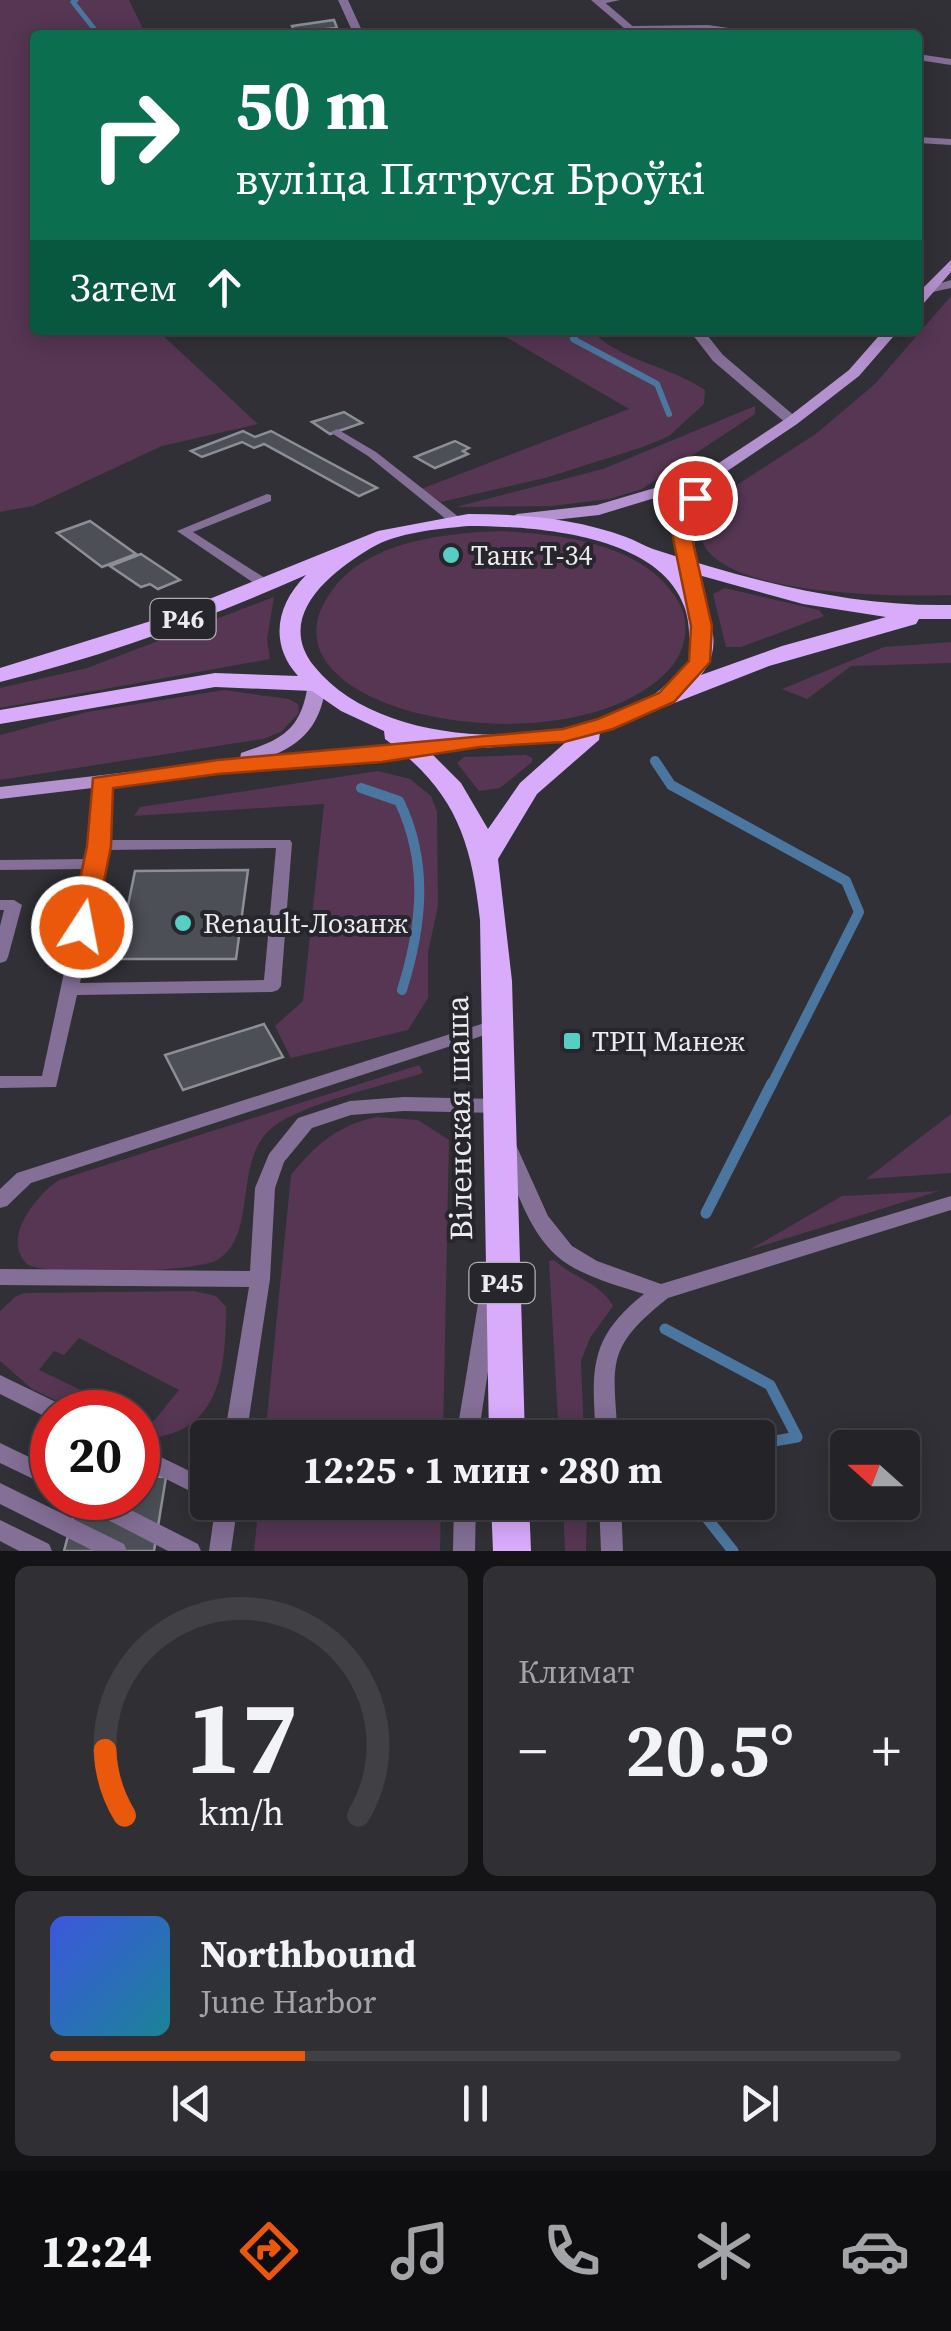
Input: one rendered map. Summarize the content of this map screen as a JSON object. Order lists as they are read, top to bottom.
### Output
{
  "streets": {
    "main road": ["Р46", "Віленская шаша", "Р45"]
  },
  "crossings": [
    ["Р46", "Р45"],
    ["Віленская шаша", "Р45"]
  ],
  "places": {
    "other": ["Танк Т-34", "Renault-Лозанж"],
    "transit": ["ТРЦ Манеж"]
  },
  "north": "left",
  "page": {
    "turn": ["50 m", "вуліца Пятруся Броўкі"],
    "then": "Затем",
    "limit": "20",
    "trip": "12:25 · 1 мин · 280 m",
    "tile": "Климат",
    "heat": ["−", "20.5°", "+"],
    "song": ["Northbound", "June Harbor"],
    "tabs": "12:24",
    "gauge": ["17", "km/h"]
  }
}
